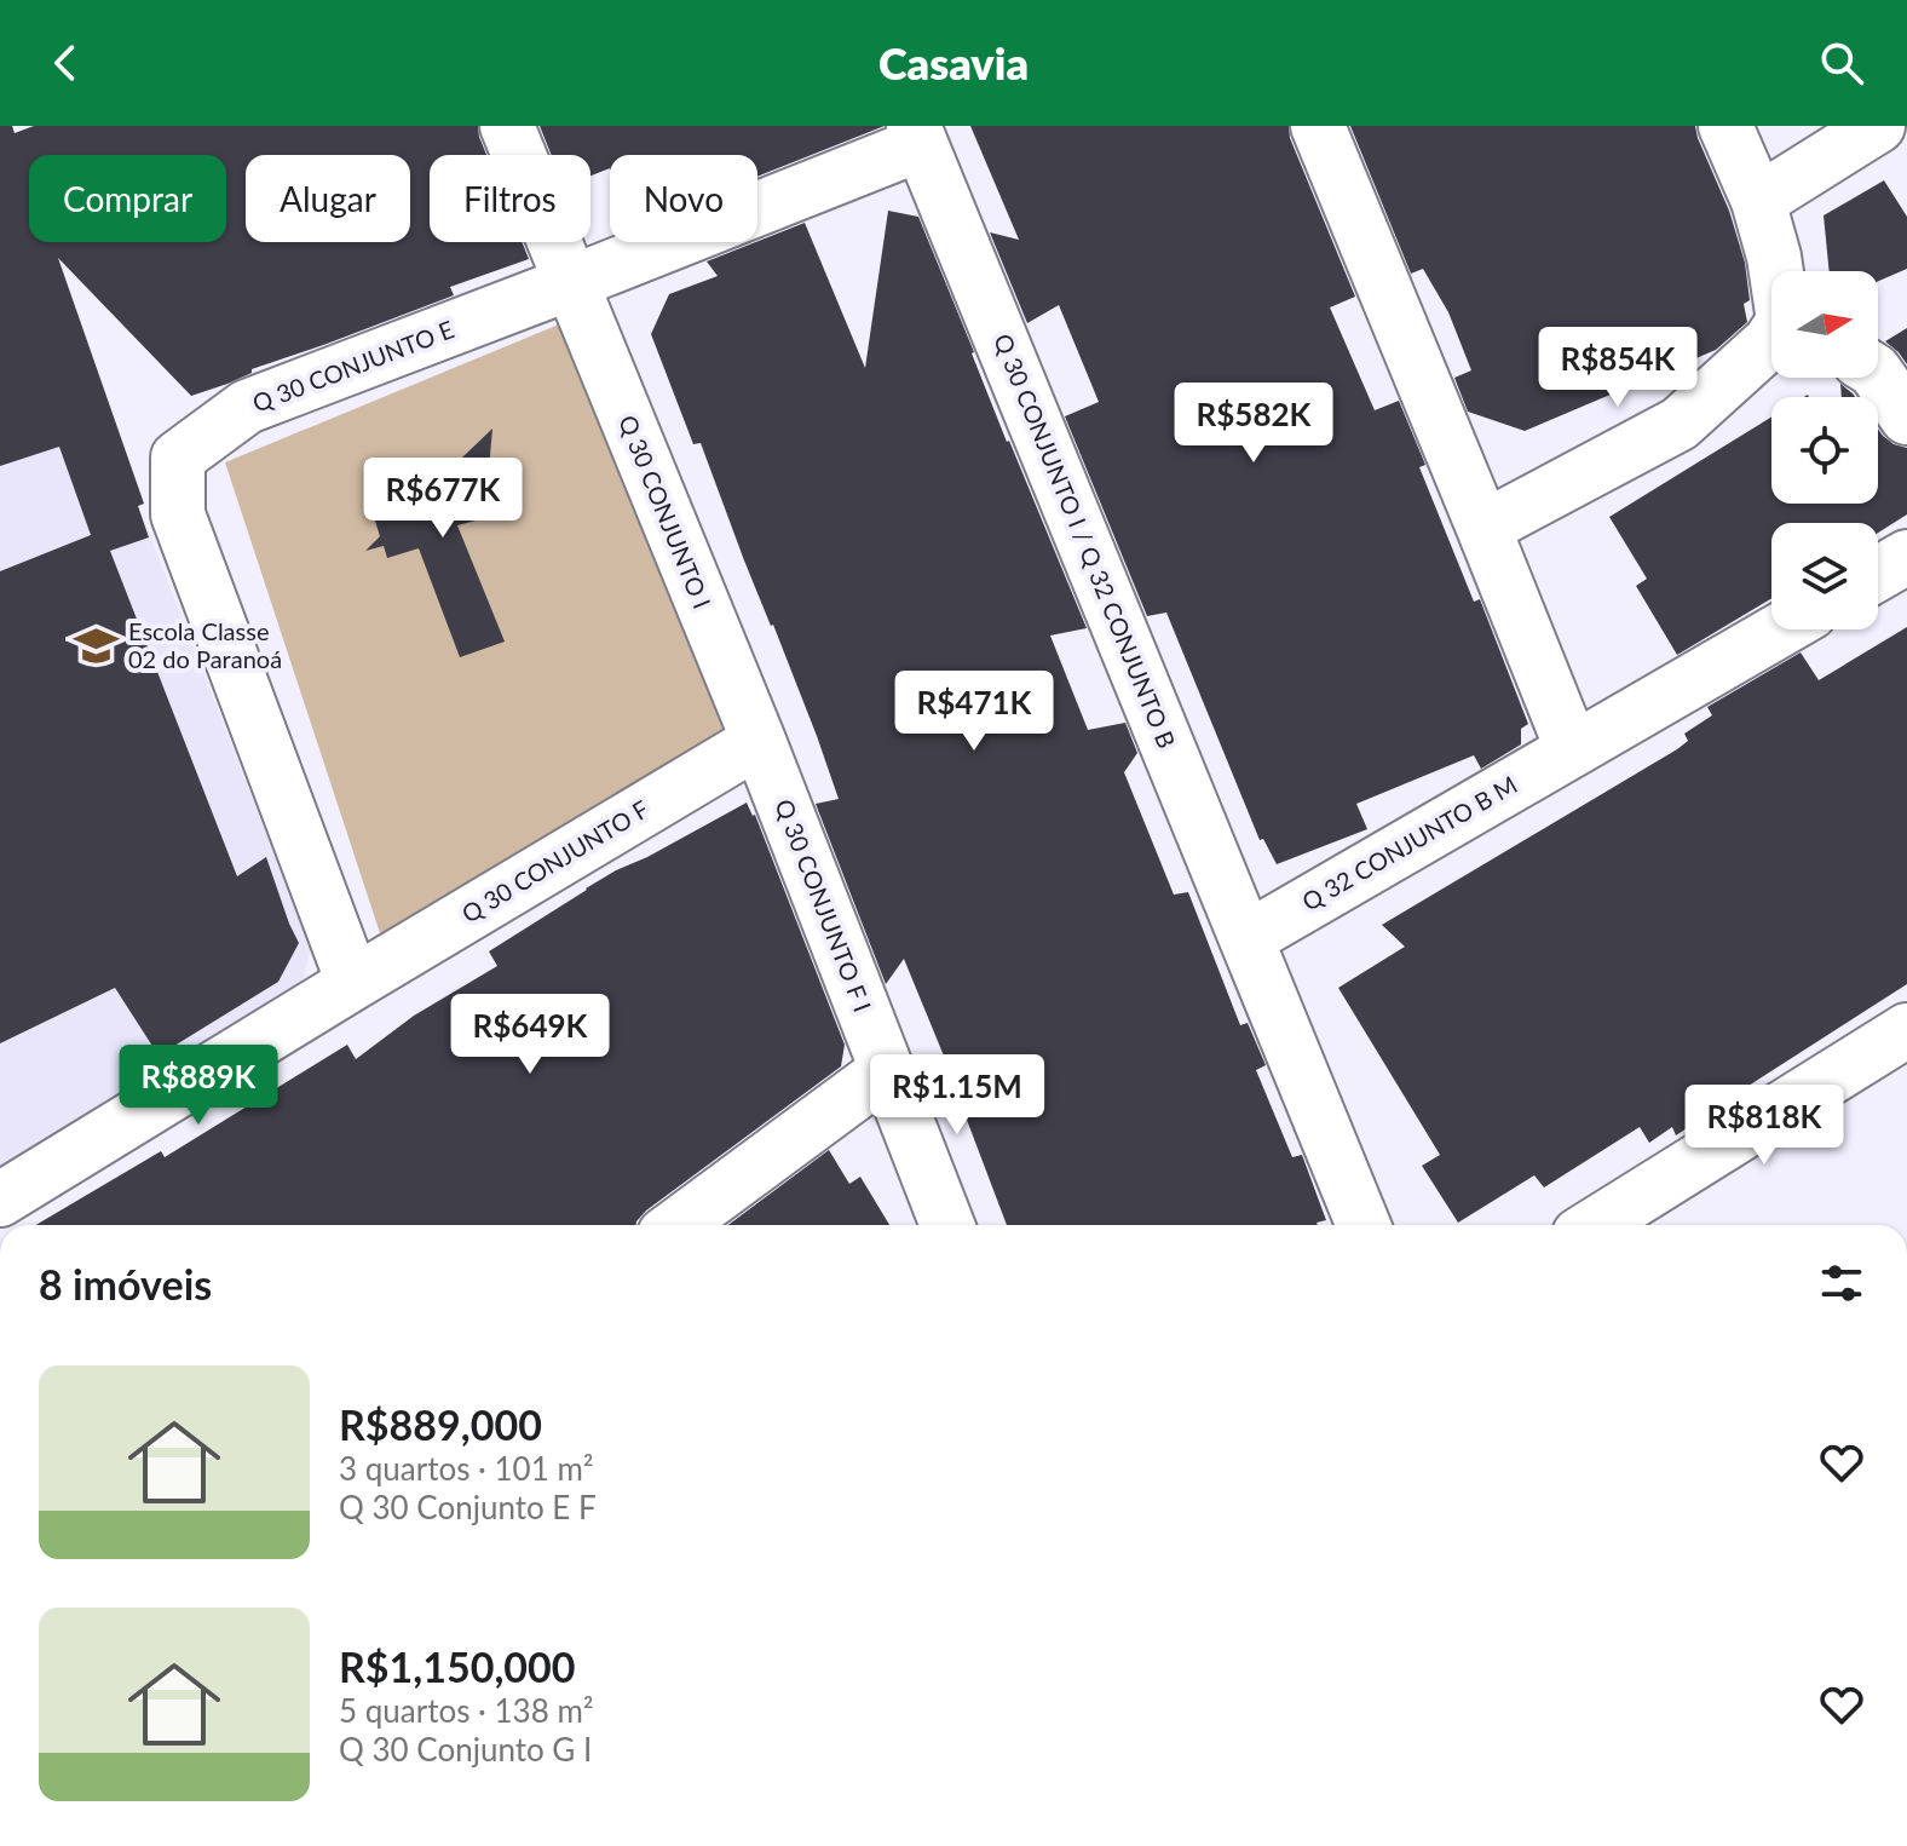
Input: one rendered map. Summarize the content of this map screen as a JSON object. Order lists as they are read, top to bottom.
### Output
{
  "streets": {
    "street": [
      "Q 30 CONJUNTO E",
      "Q 30 CONJUNTO I",
      "Q 30 CONJUNTO I / Q 32 CONJUNTO B",
      "Q 32 CONJUNTO B M",
      "Q 30 CONJUNTO F",
      "Q 30 CONJUNTO F I"
    ]
  },
  "crossings": [
    ["Q 30 CONJUNTO E", "Q 30 CONJUNTO I"],
    ["Q 30 CONJUNTO E", "Q 30 CONJUNTO F"],
    ["Q 30 CONJUNTO I", "Q 30 CONJUNTO F"],
    ["Q 30 CONJUNTO I", "Q 30 CONJUNTO F I"],
    ["Q 30 CONJUNTO I / Q 32 CONJUNTO B", "Q 32 CONJUNTO B M"],
    ["Q 30 CONJUNTO F", "Q 30 CONJUNTO F I"]
  ],
  "places": {
    "school or university": ["Escola Classe 02 do Paranoá"]
  },
  "north": "right",
  "page": {
    "header": "Casavia",
    "chip": [
      "Comprar",
      "Alugar",
      "Filtros",
      "Novo"
    ],
    "price": [
      "R$854K",
      "R$582K",
      "R$677K",
      "R$471K",
      "R$649K",
      "R$889K",
      "R$1.15M",
      "R$818K"
    ],
    "heading": "8 imóveis",
    "list": [
      {
        "name": "R$889,000",
        "note": "3 quartos · 101 m² · Q 30 Conjunto E F"
      },
      {
        "name": "R$1,150,000",
        "note": "5 quartos · 138 m² · Q 30 Conjunto G I"
      }
    ]
  }
}
